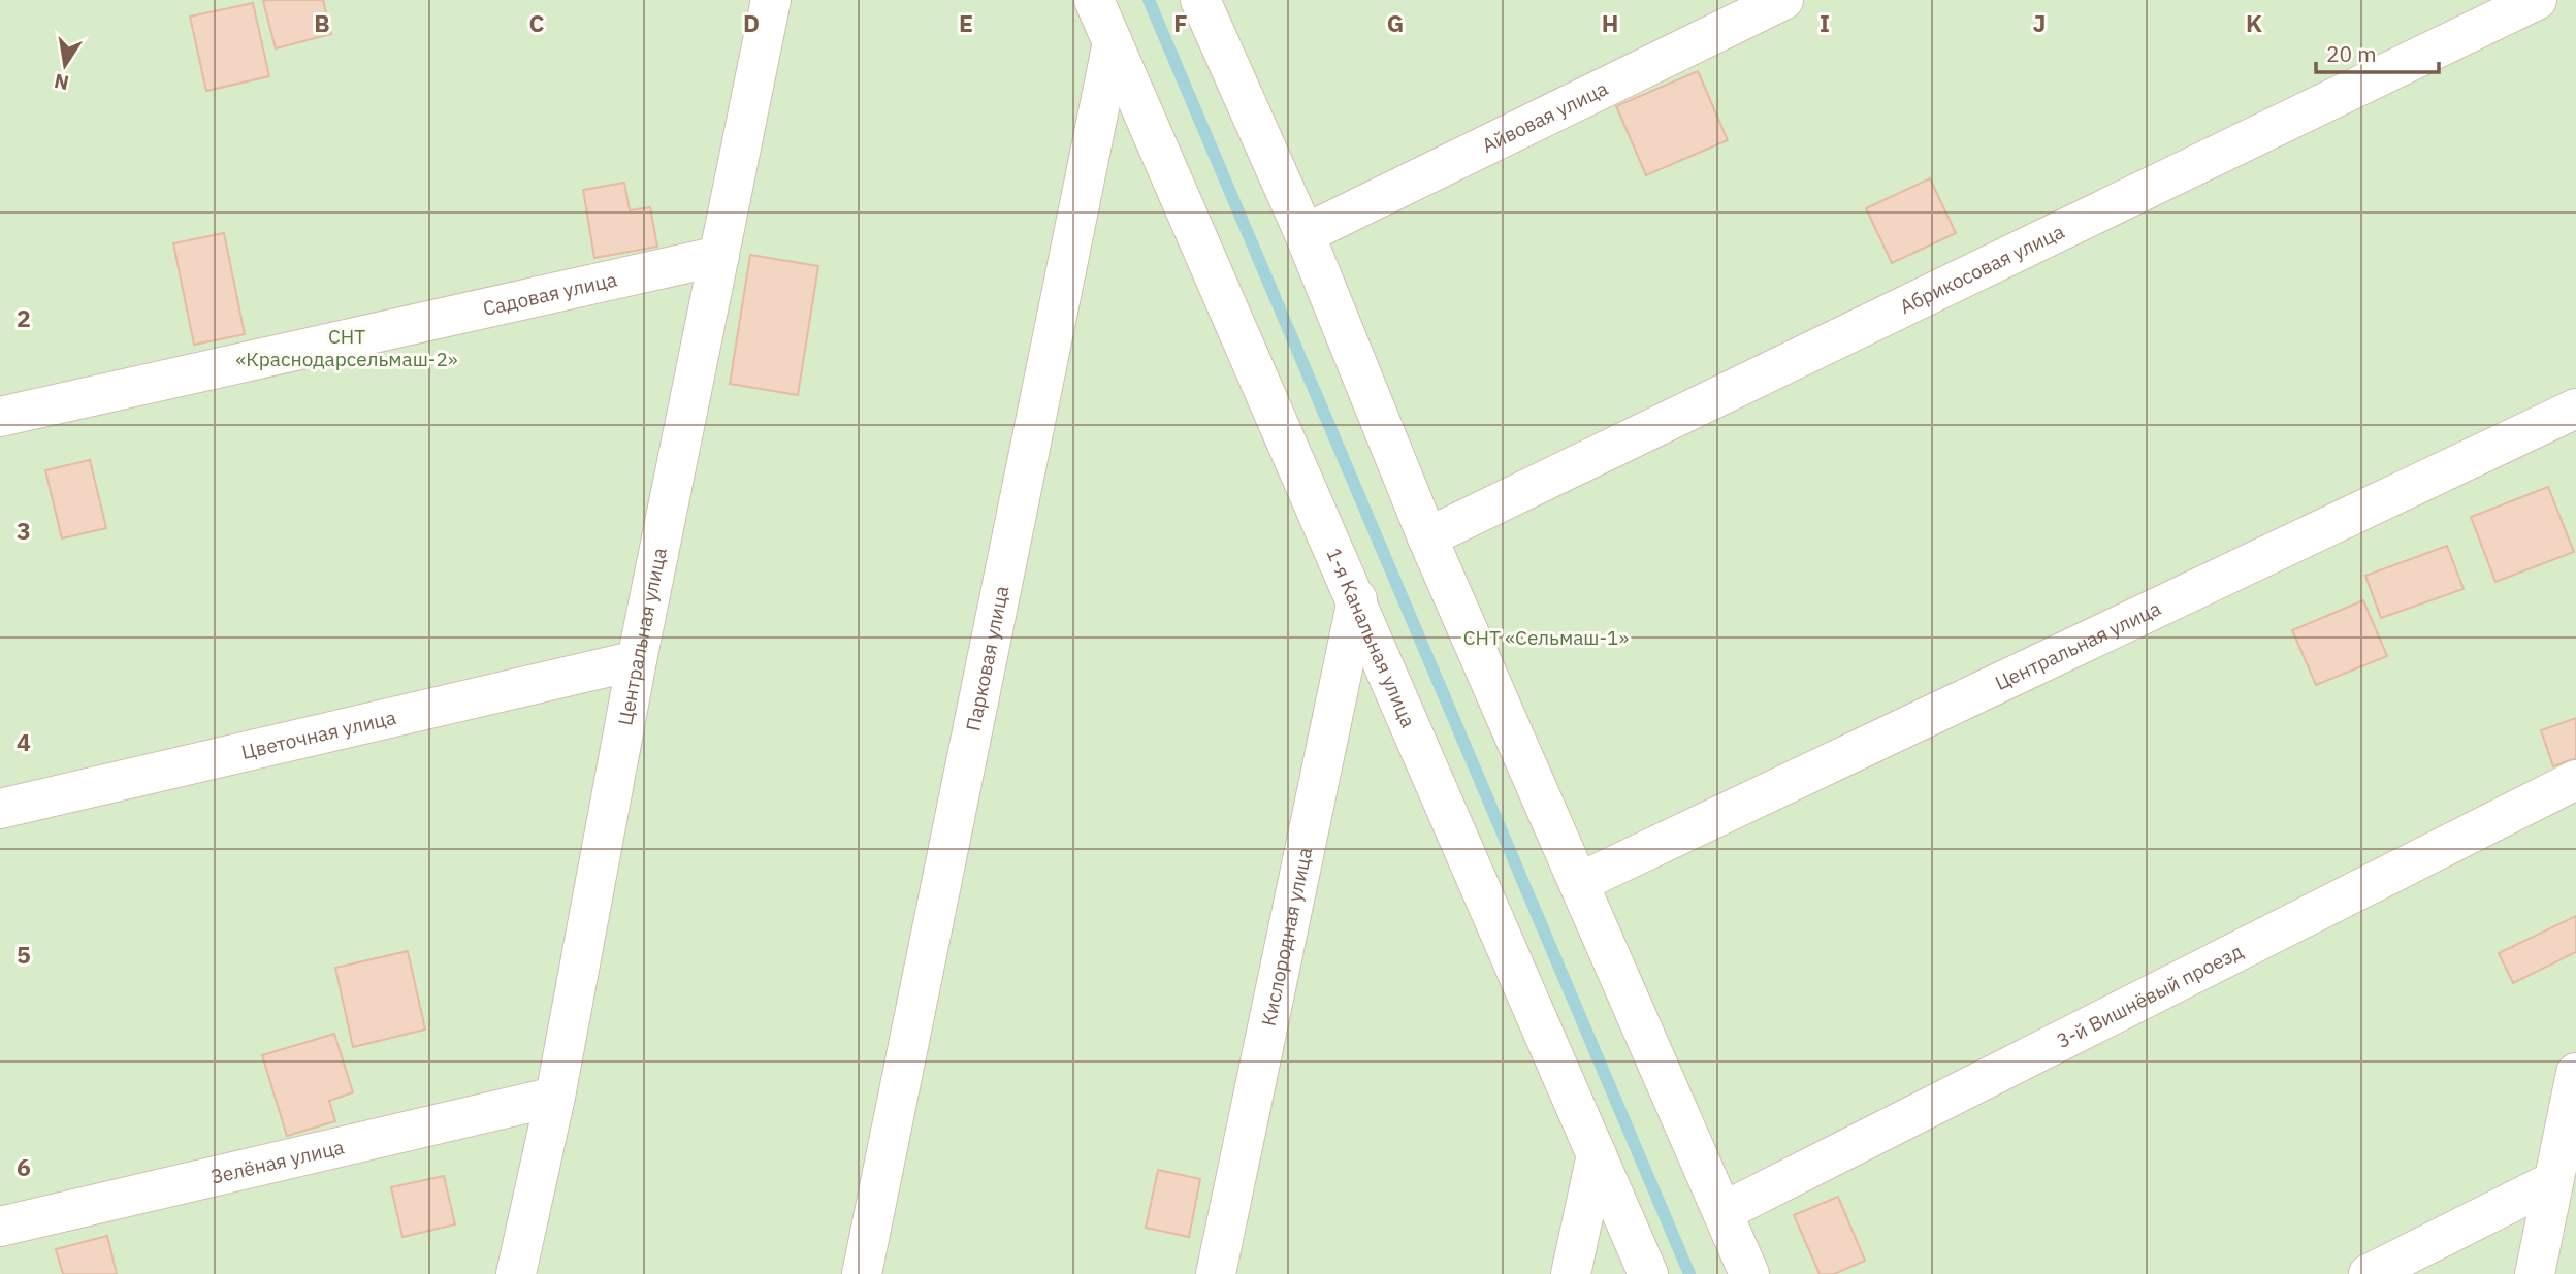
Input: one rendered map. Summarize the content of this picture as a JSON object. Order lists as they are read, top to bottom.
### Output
{
  "streets": {
    "street": [
      "Айвовая улица",
      "Абрикосовая улица",
      "Садовая улица",
      "Центральная улица",
      "1-я Канальная улица",
      "Парковая улица",
      "Цветочная улица",
      "Кислородная улица",
      "3-й Вишнёвый проезд",
      "Зелёная улица"
    ]
  },
  "crossings": [
    ["Садовая улица", "Центральная улица"],
    ["Центральная улица", "Цветочная улица"],
    ["Центральная улица", "Зелёная улица"],
    ["1-я Канальная улица", "Парковая улица"],
    ["1-я Канальная улица", "Кислородная улица"]
  ],
  "parks": ["СНТ «Краснодарсельмаш-2»", "СНТ «Сельмаш-1»"],
  "scale_bar": "20 m",
  "north": "bottom",
  "grid": {
    "columns": [
      "B",
      "C",
      "D",
      "E",
      "F",
      "G",
      "H",
      "I",
      "J",
      "K"
    ],
    "rows": [
      "2",
      "3",
      "4",
      "5",
      "6"
    ]
  }
}
